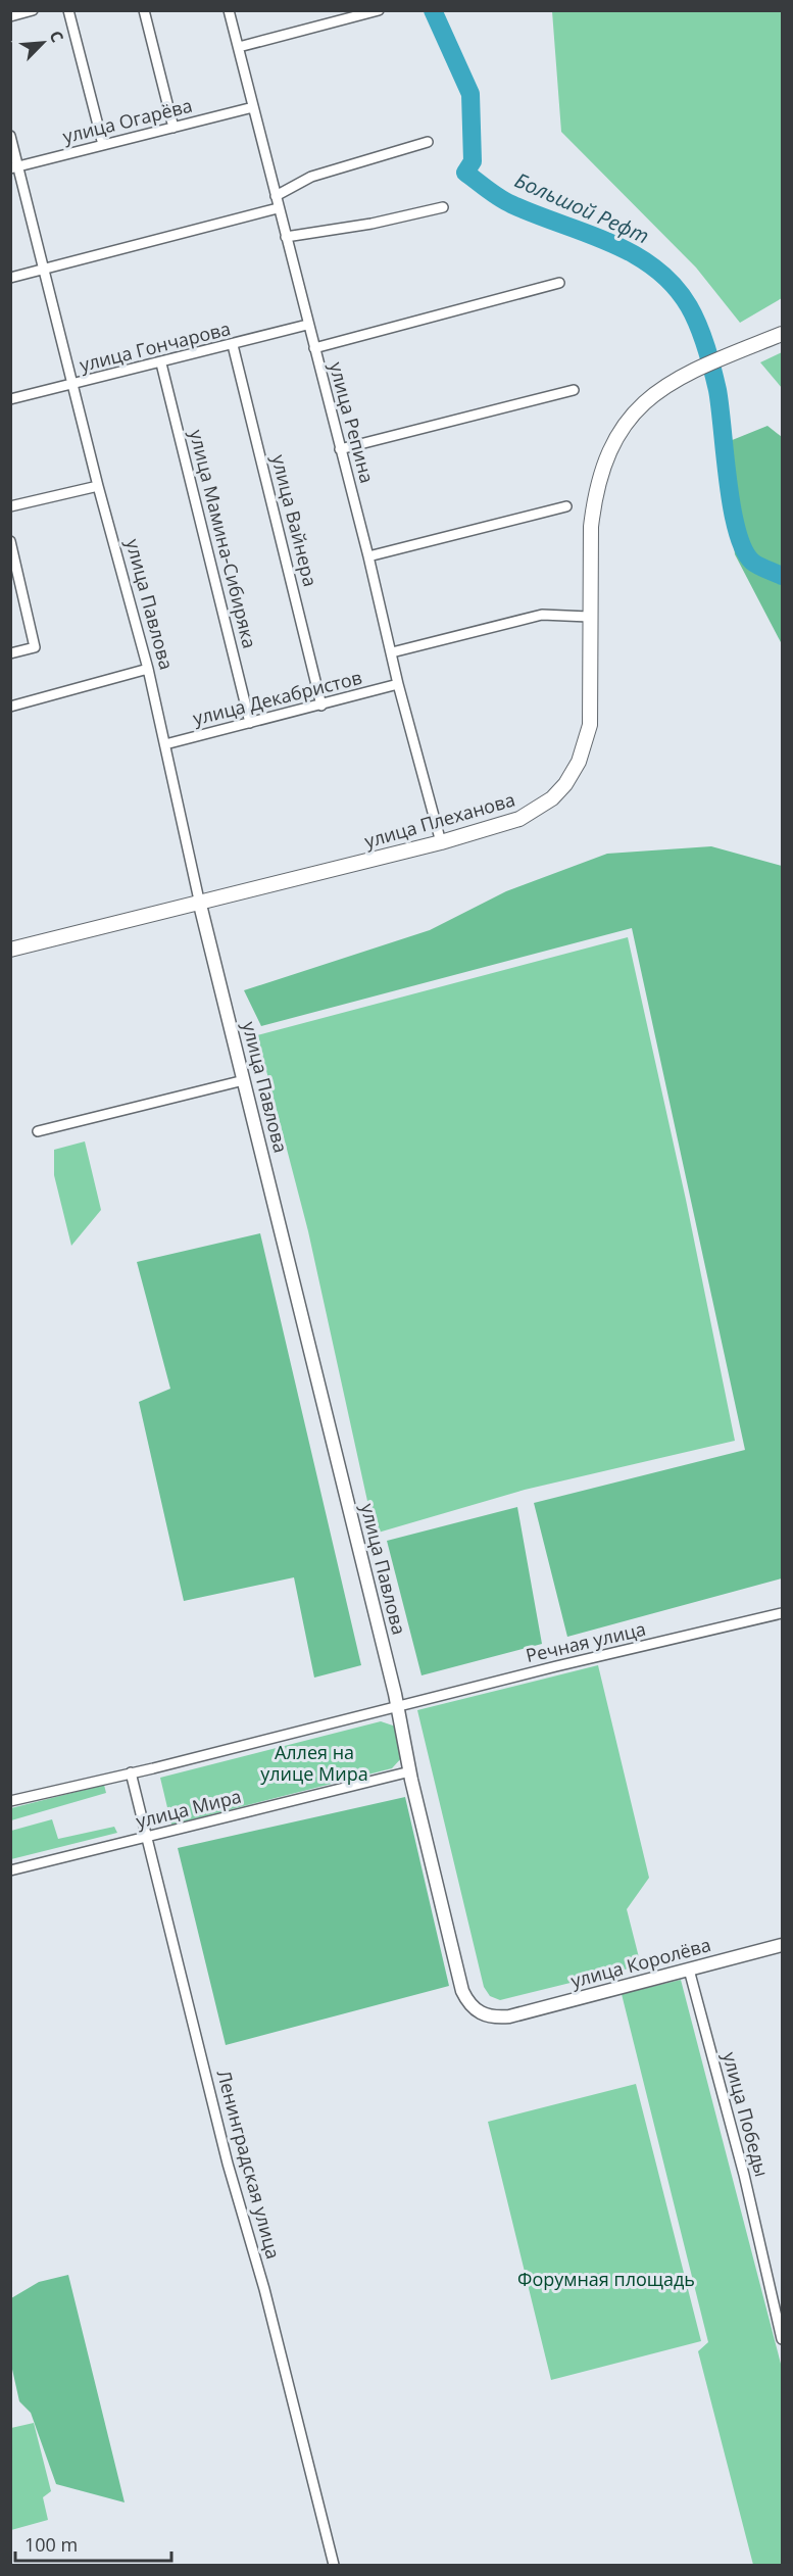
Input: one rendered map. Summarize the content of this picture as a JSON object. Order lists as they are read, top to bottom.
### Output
{
  "streets": {
    "main road": ["улица Плеханова"],
    "street": [
      "улица Огарёва",
      "улица Гончарова",
      "улица Репина",
      "улица Вайнера",
      "улица Мамина-Сибиряка",
      "улица Павлова",
      "улица Декабристов",
      "Речная улица",
      "улица Мира",
      "улица Королёва",
      "улица Победы",
      "Ленинградская улица"
    ]
  },
  "crossings": [
    ["улица Огарёва", "улица Репина"],
    ["улица Огарёва", "улица Павлова"],
    ["улица Гончарова", "улица Репина"],
    ["улица Гончарова", "улица Вайнера"],
    ["улица Гончарова", "улица Мамина-Сибиряка"],
    ["улица Гончарова", "улица Павлова"],
    ["улица Репина", "улица Декабристов"],
    ["улица Репина", "улица Плеханова"],
    ["улица Вайнера", "улица Декабристов"],
    ["улица Мамина-Сибиряка", "улица Декабристов"],
    ["улица Павлова", "улица Декабристов"],
    ["улица Павлова", "улица Плеханова"],
    ["улица Павлова", "Речная улица"],
    ["улица Павлова", "улица Мира"],
    ["улица Павлова", "улица Королёва"],
    ["улица Мира", "Ленинградская улица"],
    ["улица Королёва", "улица Победы"]
  ],
  "water": ["Большой Рефт"],
  "parks": ["Аллея на улице Мира", "Форумная площадь"],
  "scale_bar": "100 m",
  "north": "top right"
}
